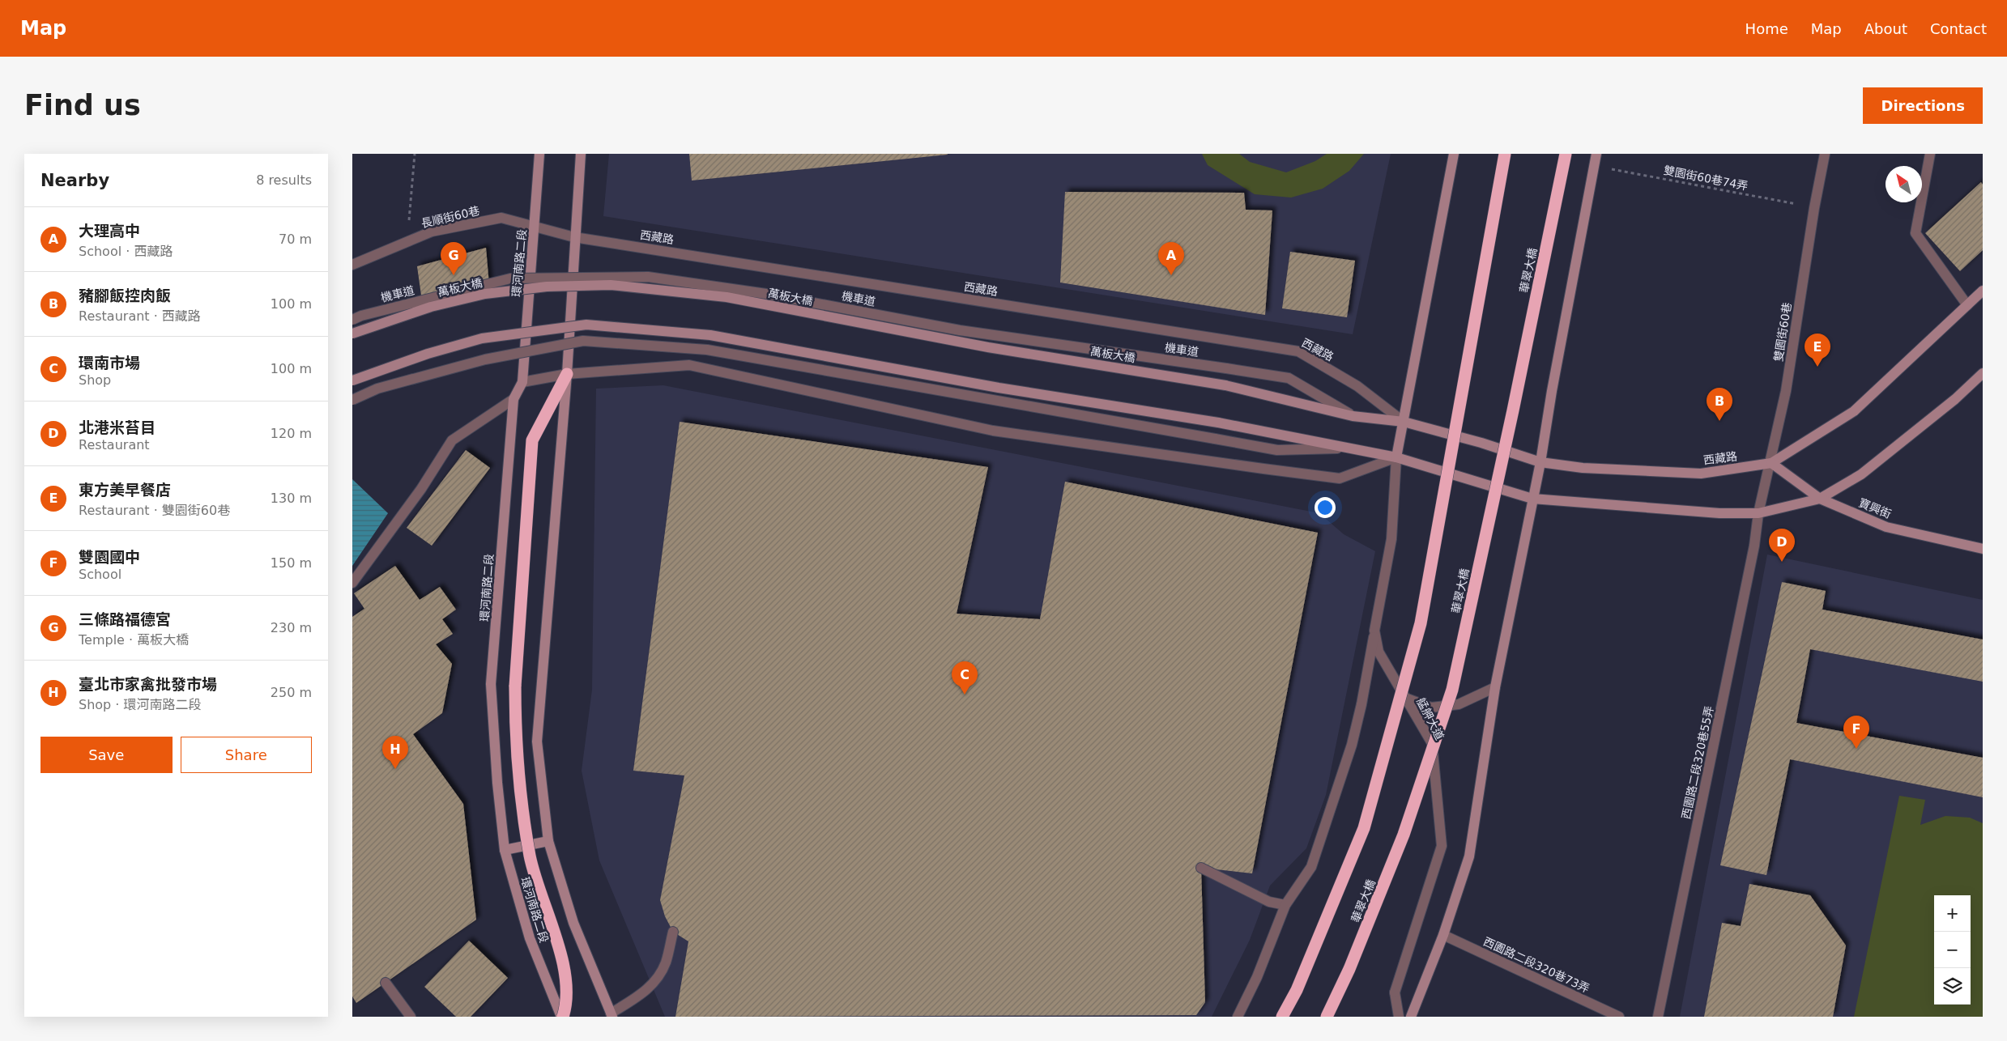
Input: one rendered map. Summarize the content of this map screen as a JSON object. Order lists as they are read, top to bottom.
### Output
{
  "streets": {
    "highway": ["華翠大橋"],
    "street": [
      "長順街60巷",
      "西藏路",
      "環河南路二段",
      "萬板大橋",
      "機車道",
      "雙園街60巷",
      "寶興街",
      "艋舺大道",
      "西園路二段320巷55弄",
      "西園路二段320巷73弄"
    ],
    "path": ["雙園街60巷74弄"]
  },
  "crossings": [
    ["雙園街60巷74弄", "雙園街60巷"],
    ["長順街60巷", "西藏路"],
    ["長順街60巷", "環河南路二段"],
    ["西藏路", "環河南路二段"],
    ["西藏路", "萬板大橋"],
    ["西藏路", "機車道"],
    ["西藏路", "雙園街60巷"],
    ["西藏路", "寶興街"],
    ["雙園街60巷", "寶興街"],
    ["雙園街60巷", "西園路二段320巷55弄"]
  ],
  "north": "top left",
  "page": {
    "header": "Map",
    "nav": [
      "Home",
      "Map",
      "About",
      "Contact"
    ],
    "buttons": [
      "Directions",
      ["Save", "Share"]
    ],
    "title": "Find us",
    "heading": ["Nearby", "8 results"],
    "list": [
      {
        "mark": "A",
        "name": "大理高中",
        "note": "School · 西藏路",
        "value": "70 m"
      },
      {
        "mark": "B",
        "name": "豬腳飯控肉飯",
        "note": "Restaurant · 西藏路",
        "value": "100 m"
      },
      {
        "mark": "C",
        "name": "環南市場",
        "note": "Shop",
        "value": "100 m"
      },
      {
        "mark": "D",
        "name": "北港米苔目",
        "note": "Restaurant",
        "value": "120 m"
      },
      {
        "mark": "E",
        "name": "東方美早餐店",
        "note": "Restaurant · 雙園街60巷",
        "value": "130 m"
      },
      {
        "mark": "F",
        "name": "雙園國中",
        "note": "School",
        "value": "150 m"
      },
      {
        "mark": "G",
        "name": "三條路福德宮",
        "note": "Temple · 萬板大橋",
        "value": "230 m"
      },
      {
        "mark": "H",
        "name": "臺北市家禽批發市場",
        "note": "Shop · 環河南路二段",
        "value": "250 m"
      }
    ],
    "pins": [
      "A",
      "G",
      "E",
      "B",
      "D",
      "C",
      "F",
      "H"
    ],
    "map_buttons": ["+", "−"]
  }
}
